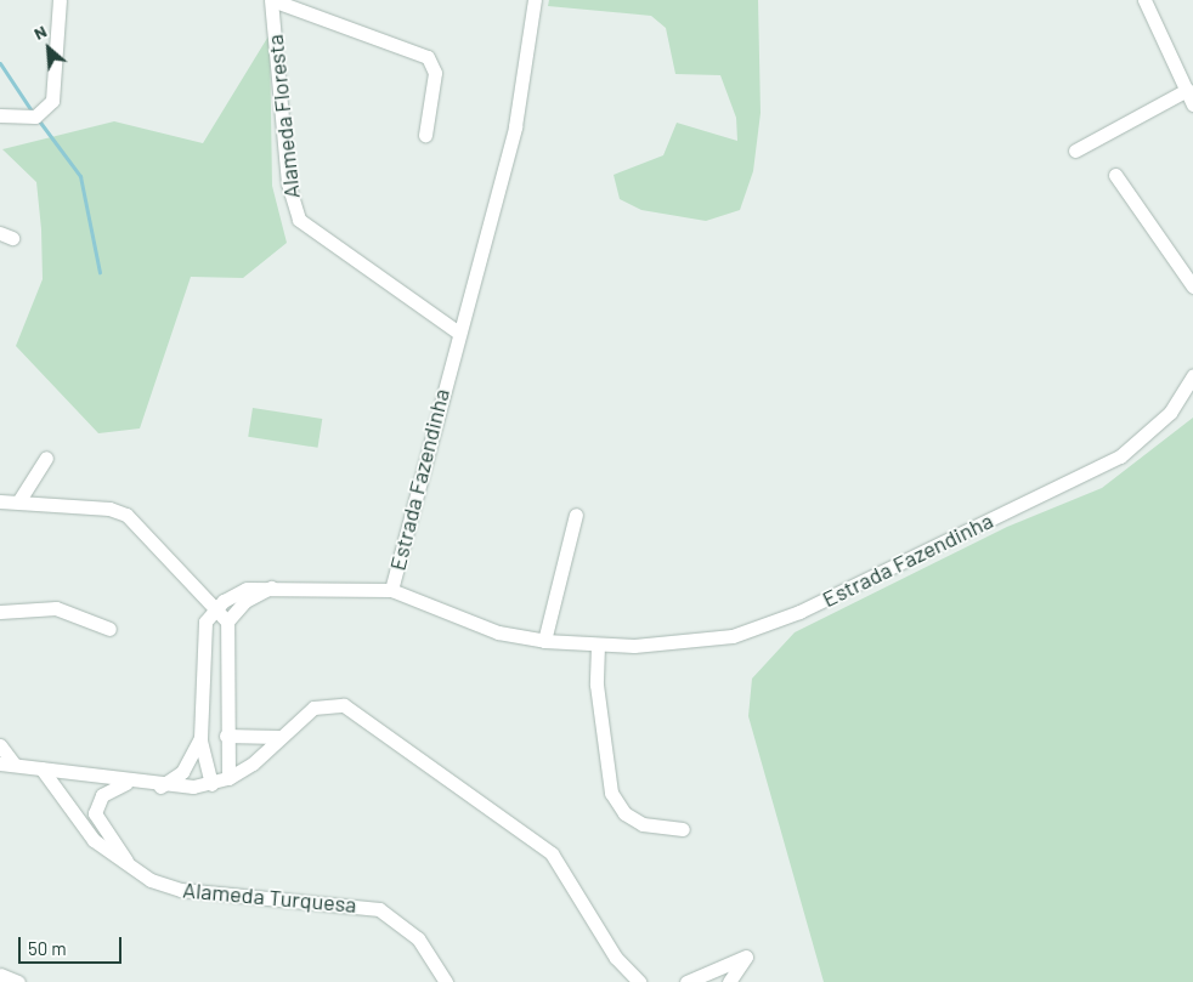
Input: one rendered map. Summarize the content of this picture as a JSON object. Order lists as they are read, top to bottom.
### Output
{
  "streets": {
    "street": ["Alameda Floresta", "Estrada Fazendinha", "Alameda Turquesa"]
  },
  "crossings": [
    ["Alameda Floresta", "Estrada Fazendinha"]
  ],
  "scale_bar": "50 m",
  "north": "top left"
}
